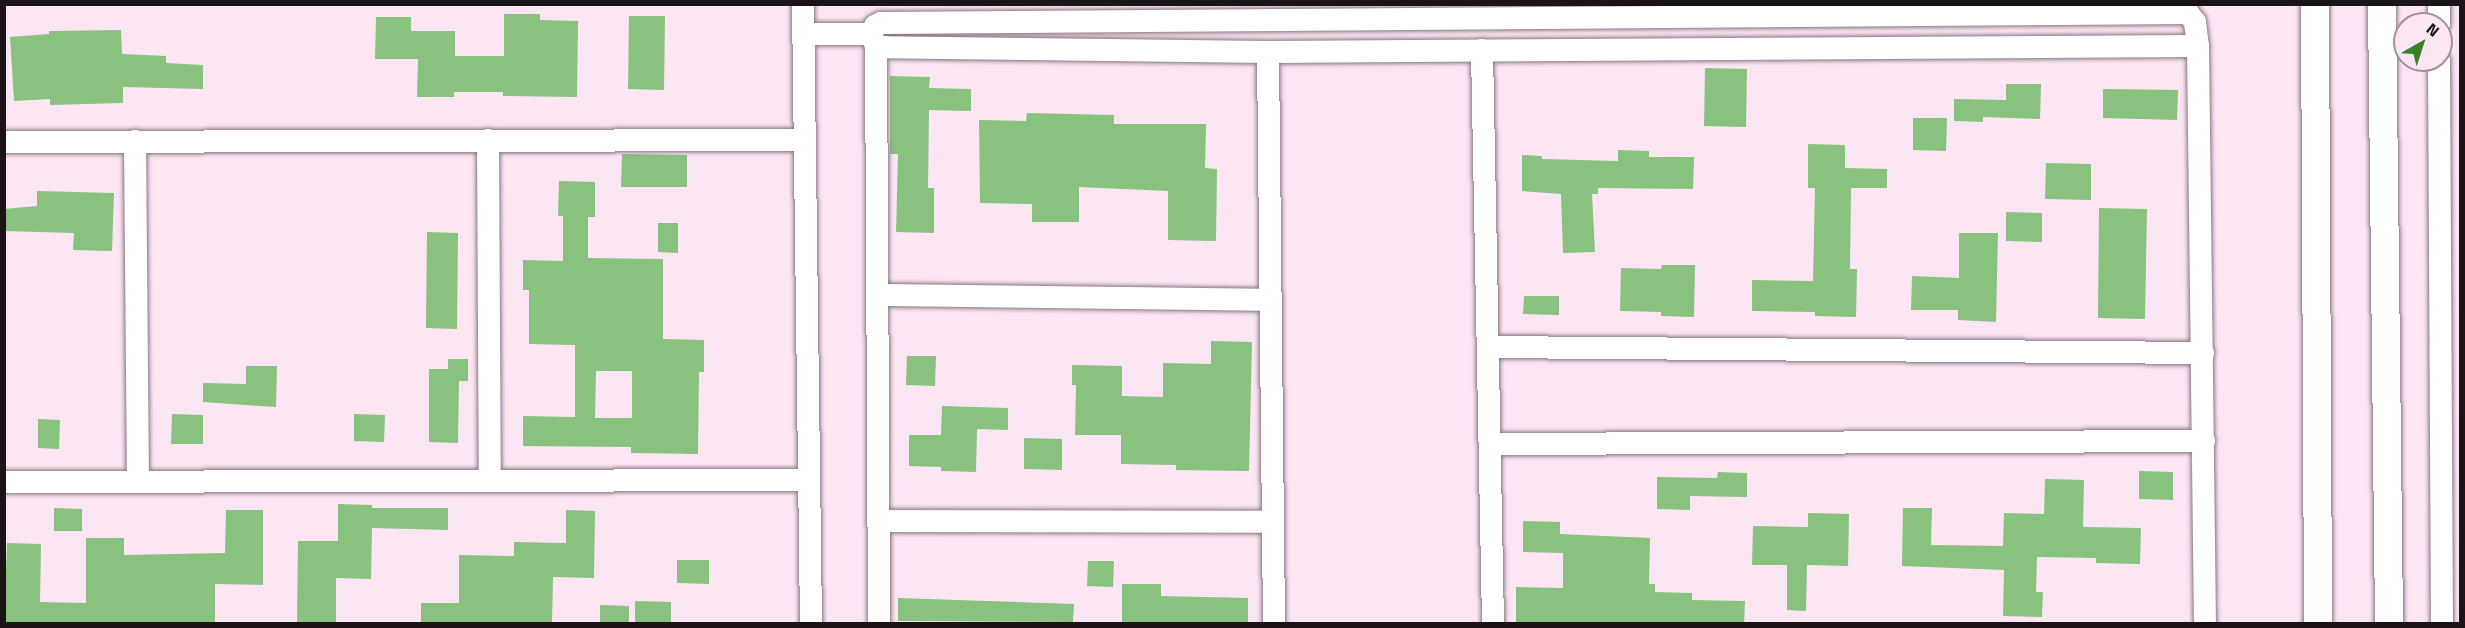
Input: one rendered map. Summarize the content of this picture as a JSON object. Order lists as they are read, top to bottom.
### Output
{
  "north": "top right"
}
